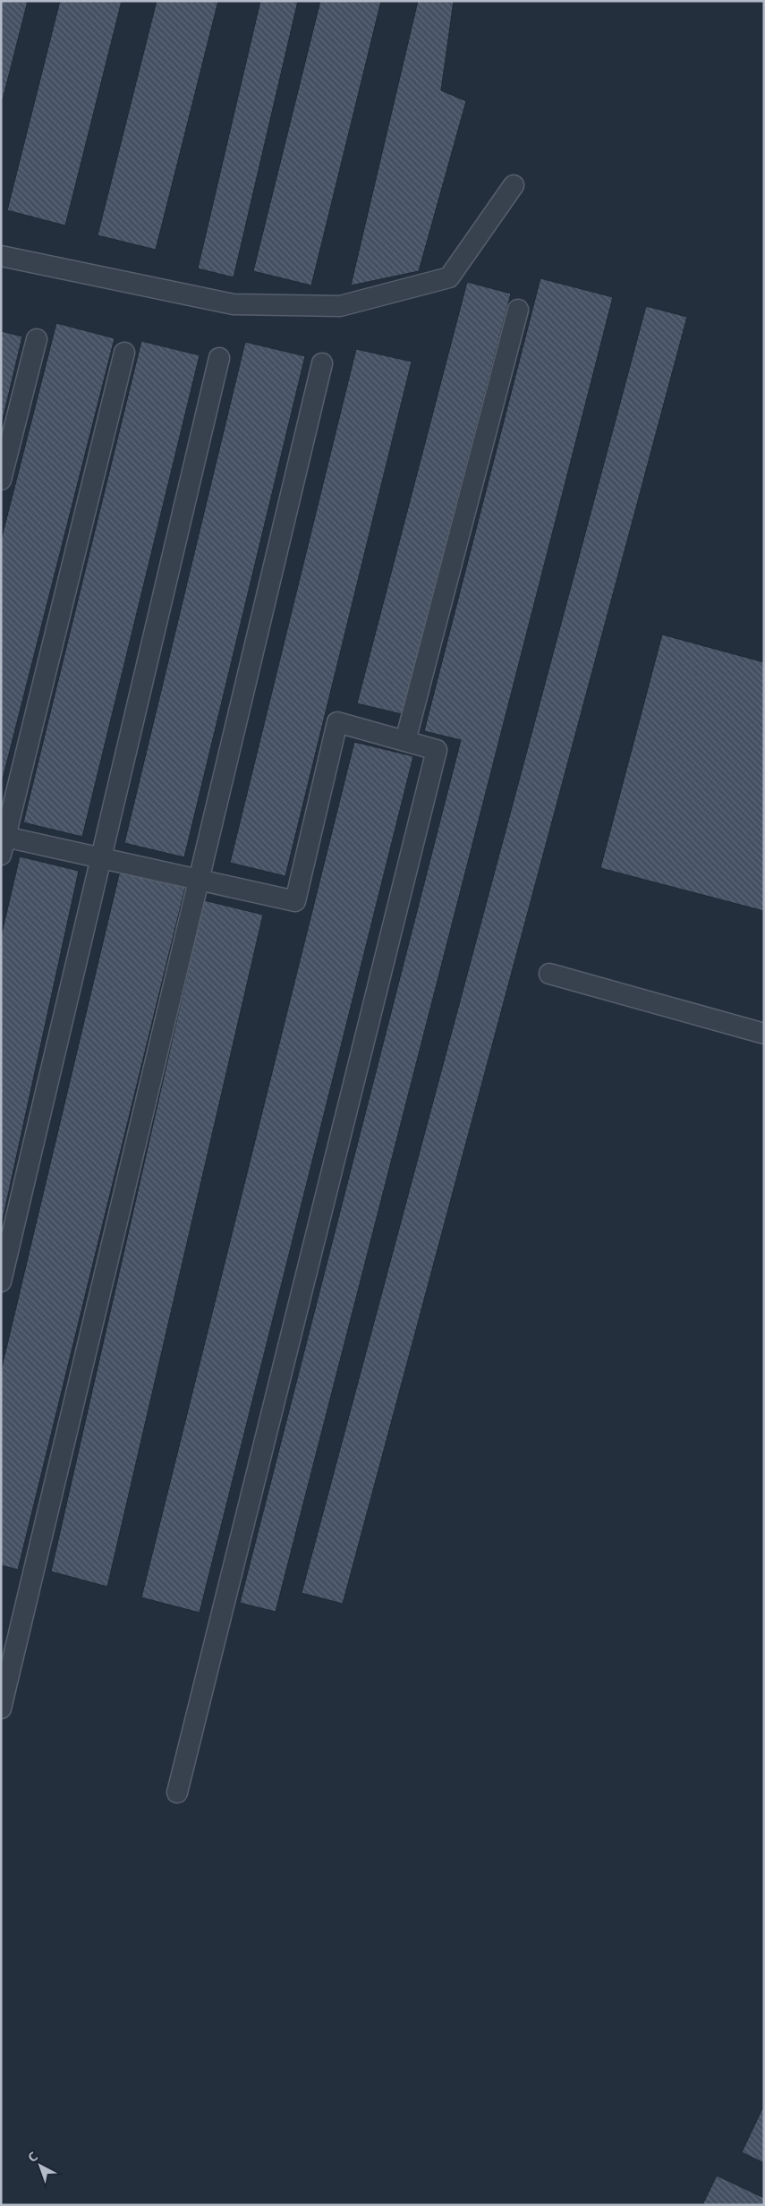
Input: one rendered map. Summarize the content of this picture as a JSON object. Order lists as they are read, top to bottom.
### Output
{
  "north": "top left"
}
